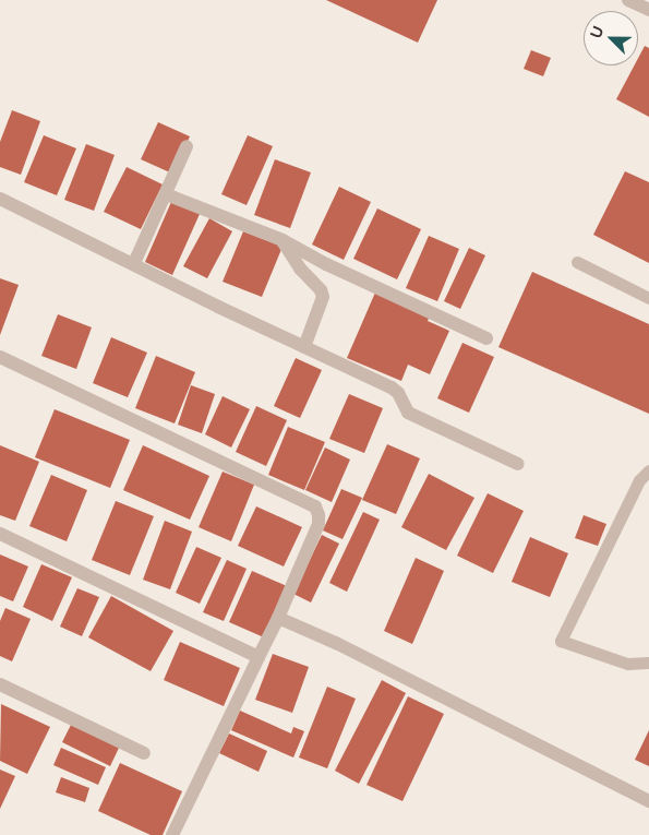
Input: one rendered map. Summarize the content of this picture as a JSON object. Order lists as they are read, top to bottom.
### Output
{
  "north": "top left"
}
